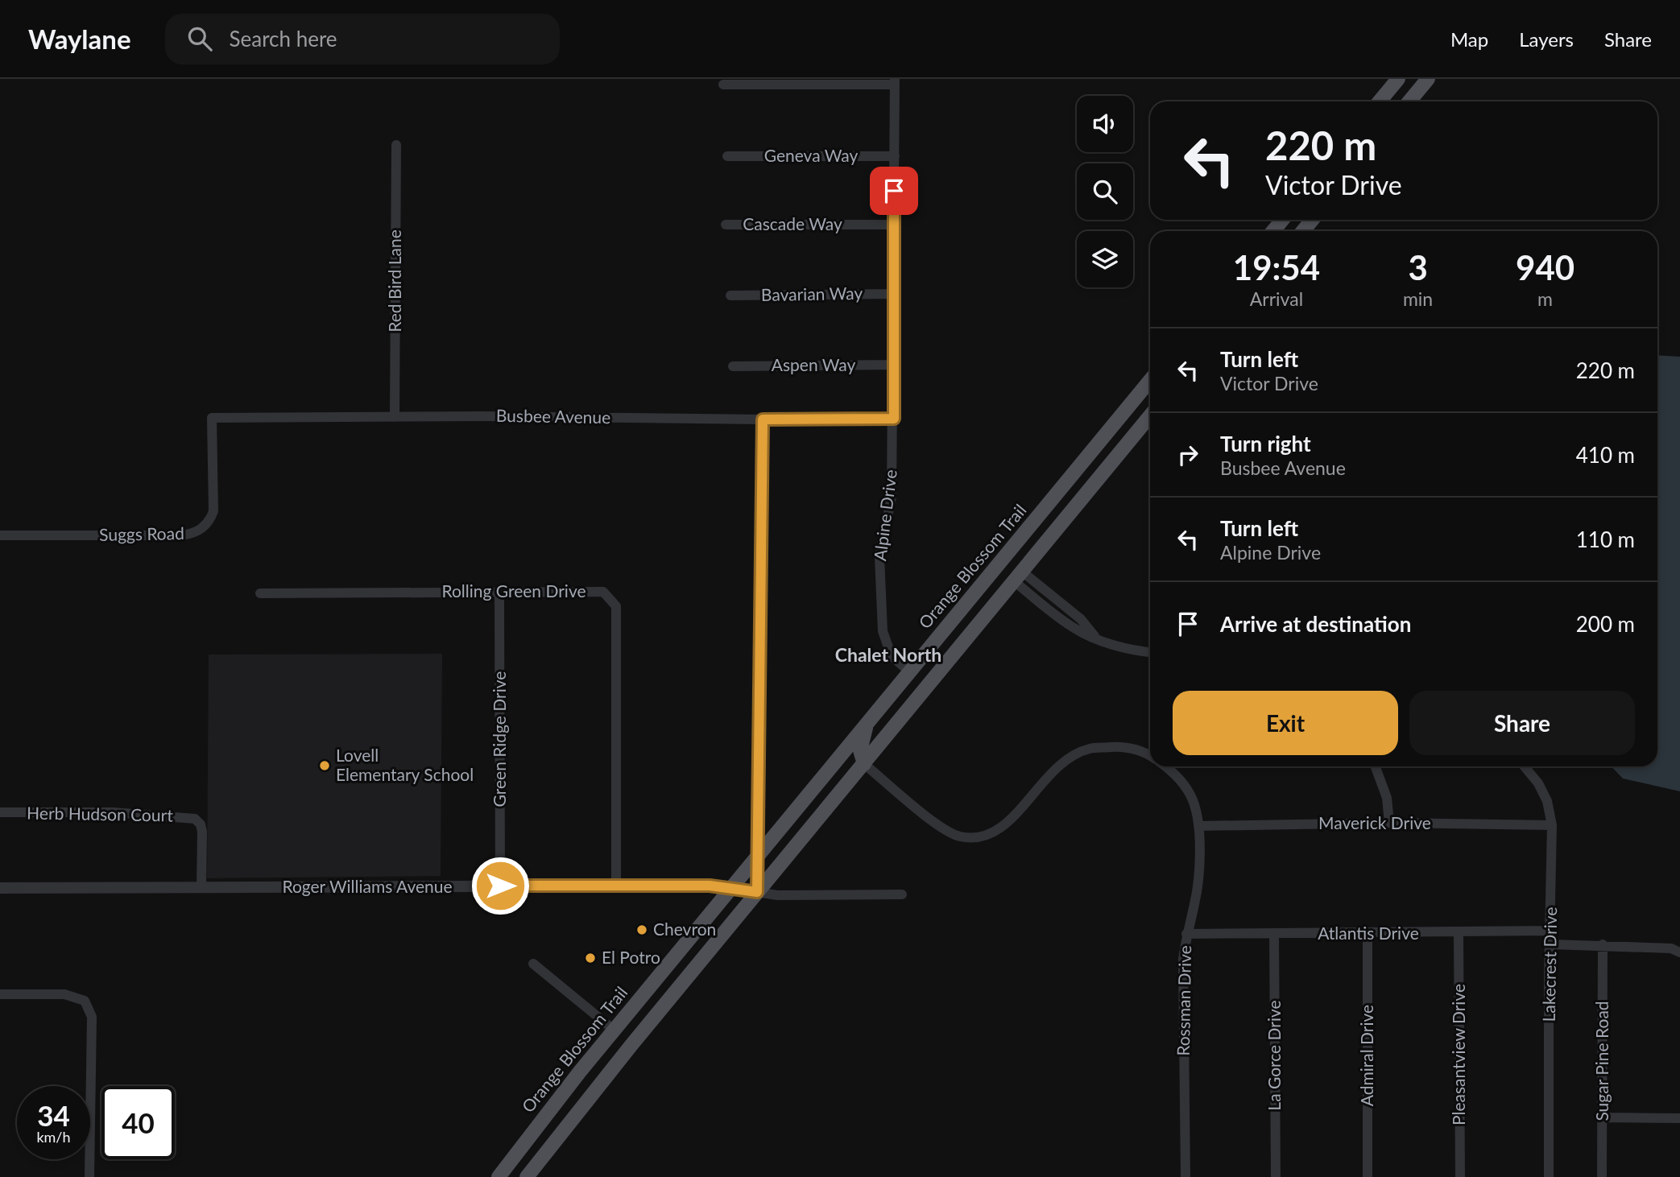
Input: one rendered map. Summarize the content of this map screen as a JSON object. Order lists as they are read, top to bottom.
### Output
{
  "streets": {
    "main road": ["Orange Blossom Trail"],
    "street": [
      "Geneva Way",
      "Cascade Way",
      "Red Bird Lane",
      "Bavarian Way",
      "Aspen Way",
      "Busbee Avenue",
      "Alpine Drive",
      "Suggs Road",
      "Rolling Green Drive",
      "Green Ridge Drive",
      "Herb Hudson Court",
      "Maverick Drive",
      "Roger Williams Avenue",
      "Atlantis Drive",
      "Lakecrest Drive",
      "Rossman Drive",
      "Pleasantview Drive",
      "La Gorce Drive",
      "Admiral Drive",
      "Sugar Pine Road"
    ]
  },
  "crossings": [
    ["Geneva Way", "Alpine Drive"],
    ["Cascade Way", "Alpine Drive"],
    ["Red Bird Lane", "Busbee Avenue"],
    ["Bavarian Way", "Alpine Drive"],
    ["Aspen Way", "Alpine Drive"],
    ["Busbee Avenue", "Alpine Drive"],
    ["Busbee Avenue", "Suggs Road"],
    ["Alpine Drive", "Orange Blossom Trail"],
    ["Orange Blossom Trail", "Roger Williams Avenue"],
    ["Rolling Green Drive", "Green Ridge Drive"],
    ["Rolling Green Drive", "Roger Williams Avenue"],
    ["Green Ridge Drive", "Roger Williams Avenue"],
    ["Herb Hudson Court", "Roger Williams Avenue"],
    ["Maverick Drive", "Lakecrest Drive"],
    ["Maverick Drive", "Rossman Drive"],
    ["Atlantis Drive", "Lakecrest Drive"],
    ["Atlantis Drive", "Rossman Drive"],
    ["Atlantis Drive", "Pleasantview Drive"],
    ["Atlantis Drive", "La Gorce Drive"],
    ["Atlantis Drive", "Admiral Drive"]
  ],
  "districts": ["Chalet North"],
  "places": ["Lovell Elementary School", "Chevron", "El Potro"],
  "page": {
    "header": "Waylane",
    "search": "Search here",
    "nav": ["Map", "Layers", "Share"],
    "turn": ["220 m", "Victor Drive"],
    "eta": [
      "19:54",
      "Arrival",
      "3",
      "min",
      "940",
      "m"
    ],
    "list": [
      {
        "name": "Turn left",
        "note": "Victor Drive",
        "value": "220 m"
      },
      {
        "name": "Turn right",
        "note": "Busbee Avenue",
        "value": "410 m"
      },
      {
        "name": "Turn left",
        "note": "Alpine Drive",
        "value": "110 m"
      },
      {
        "name": "Arrive at destination",
        "value": "200 m"
      }
    ],
    "buttons": ["Exit", "Share"],
    "speed": "34 km/h",
    "limit": "40"
  }
}
